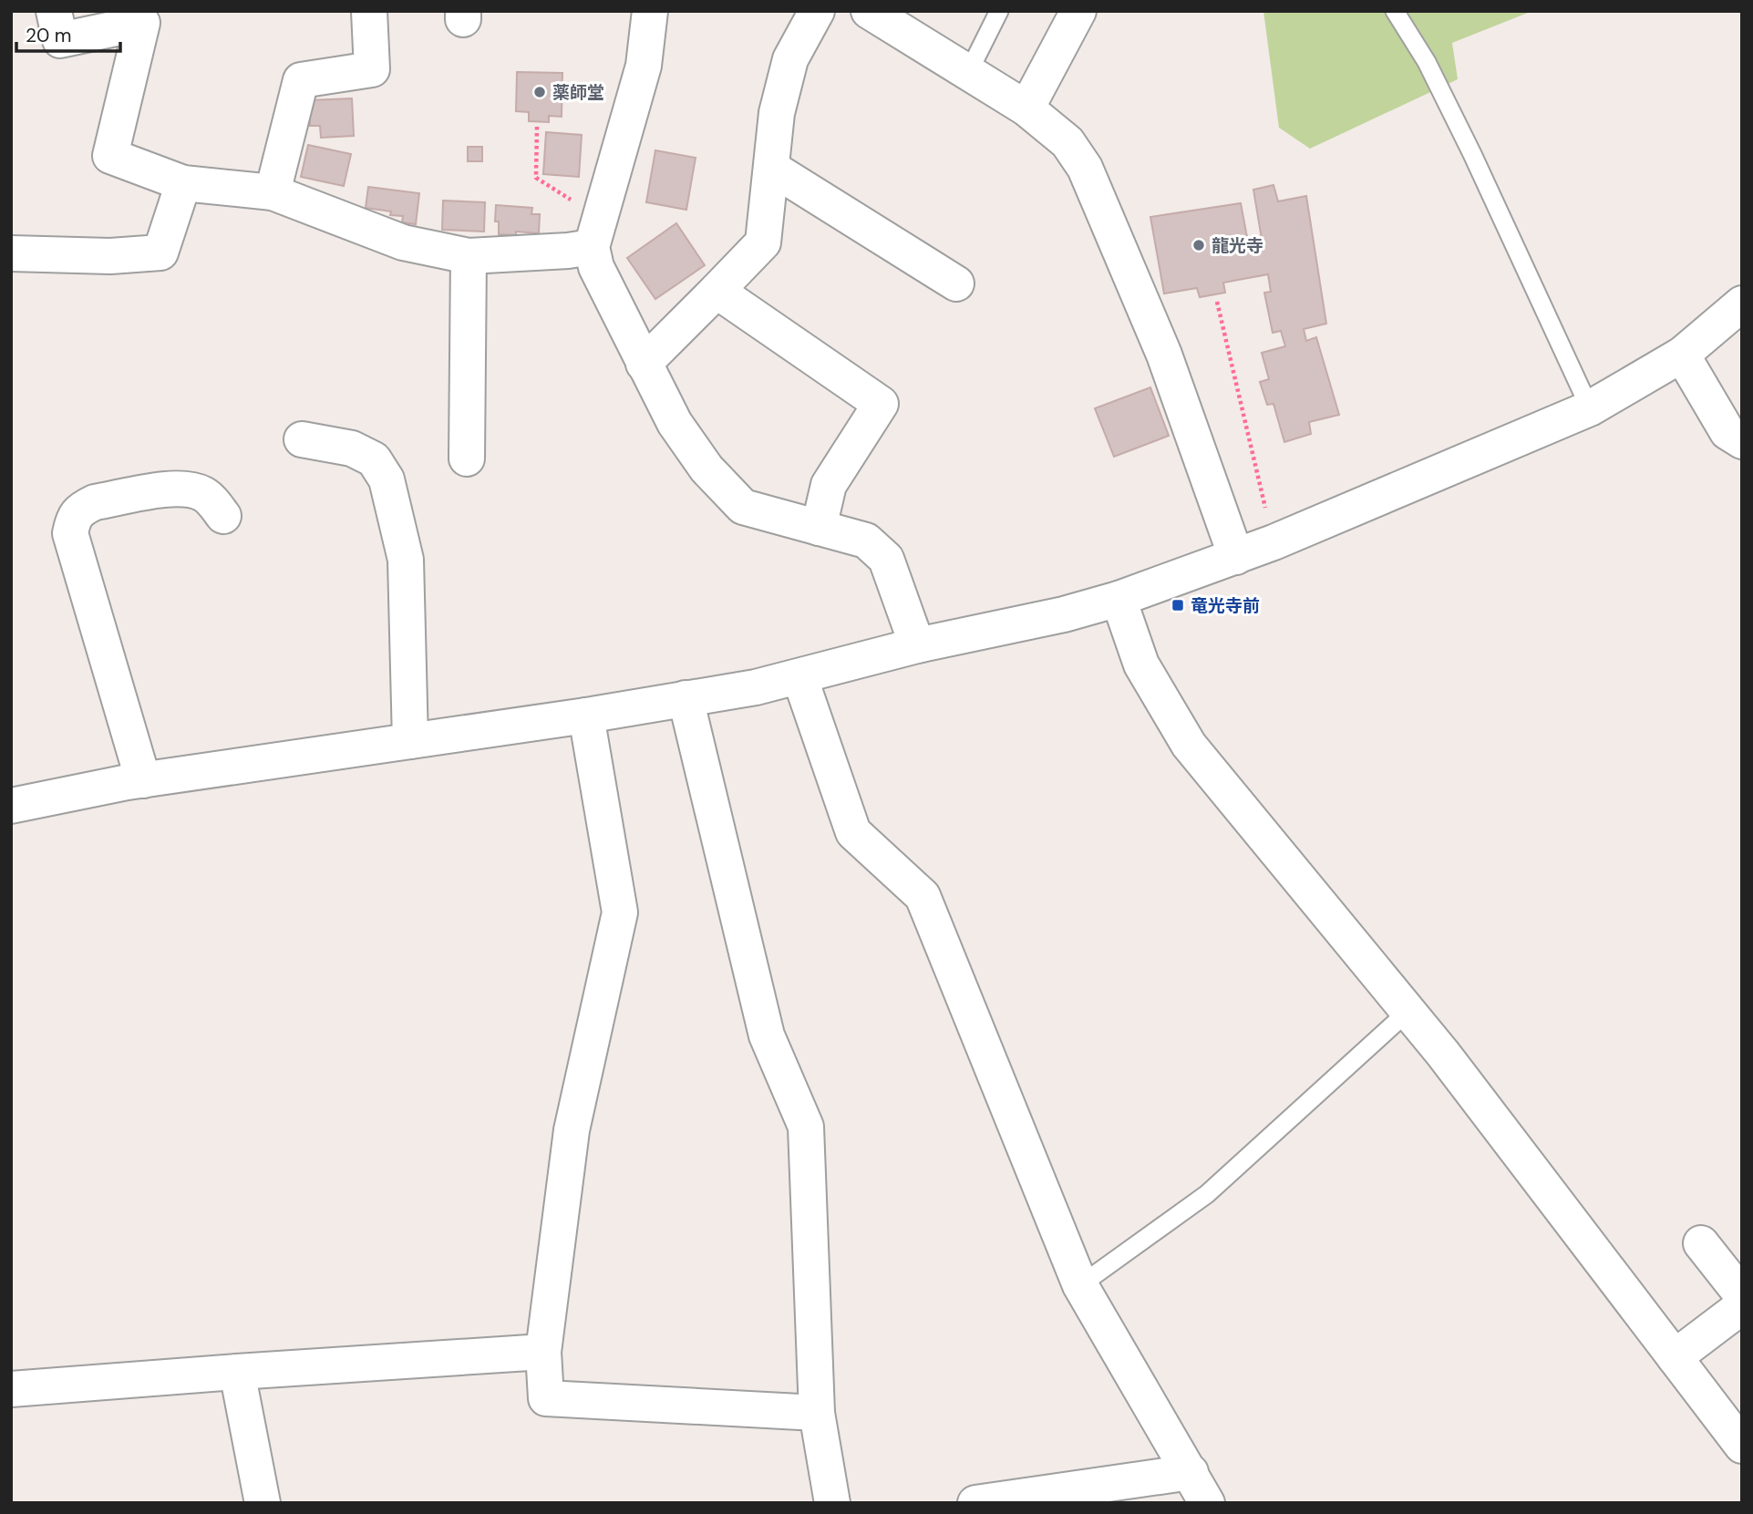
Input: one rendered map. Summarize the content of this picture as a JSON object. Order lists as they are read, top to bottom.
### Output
{
  "places": {
    "other": ["薬師堂", "龍光寺"],
    "transit": ["竜光寺前"]
  },
  "scale_bar": "20 m"
}
